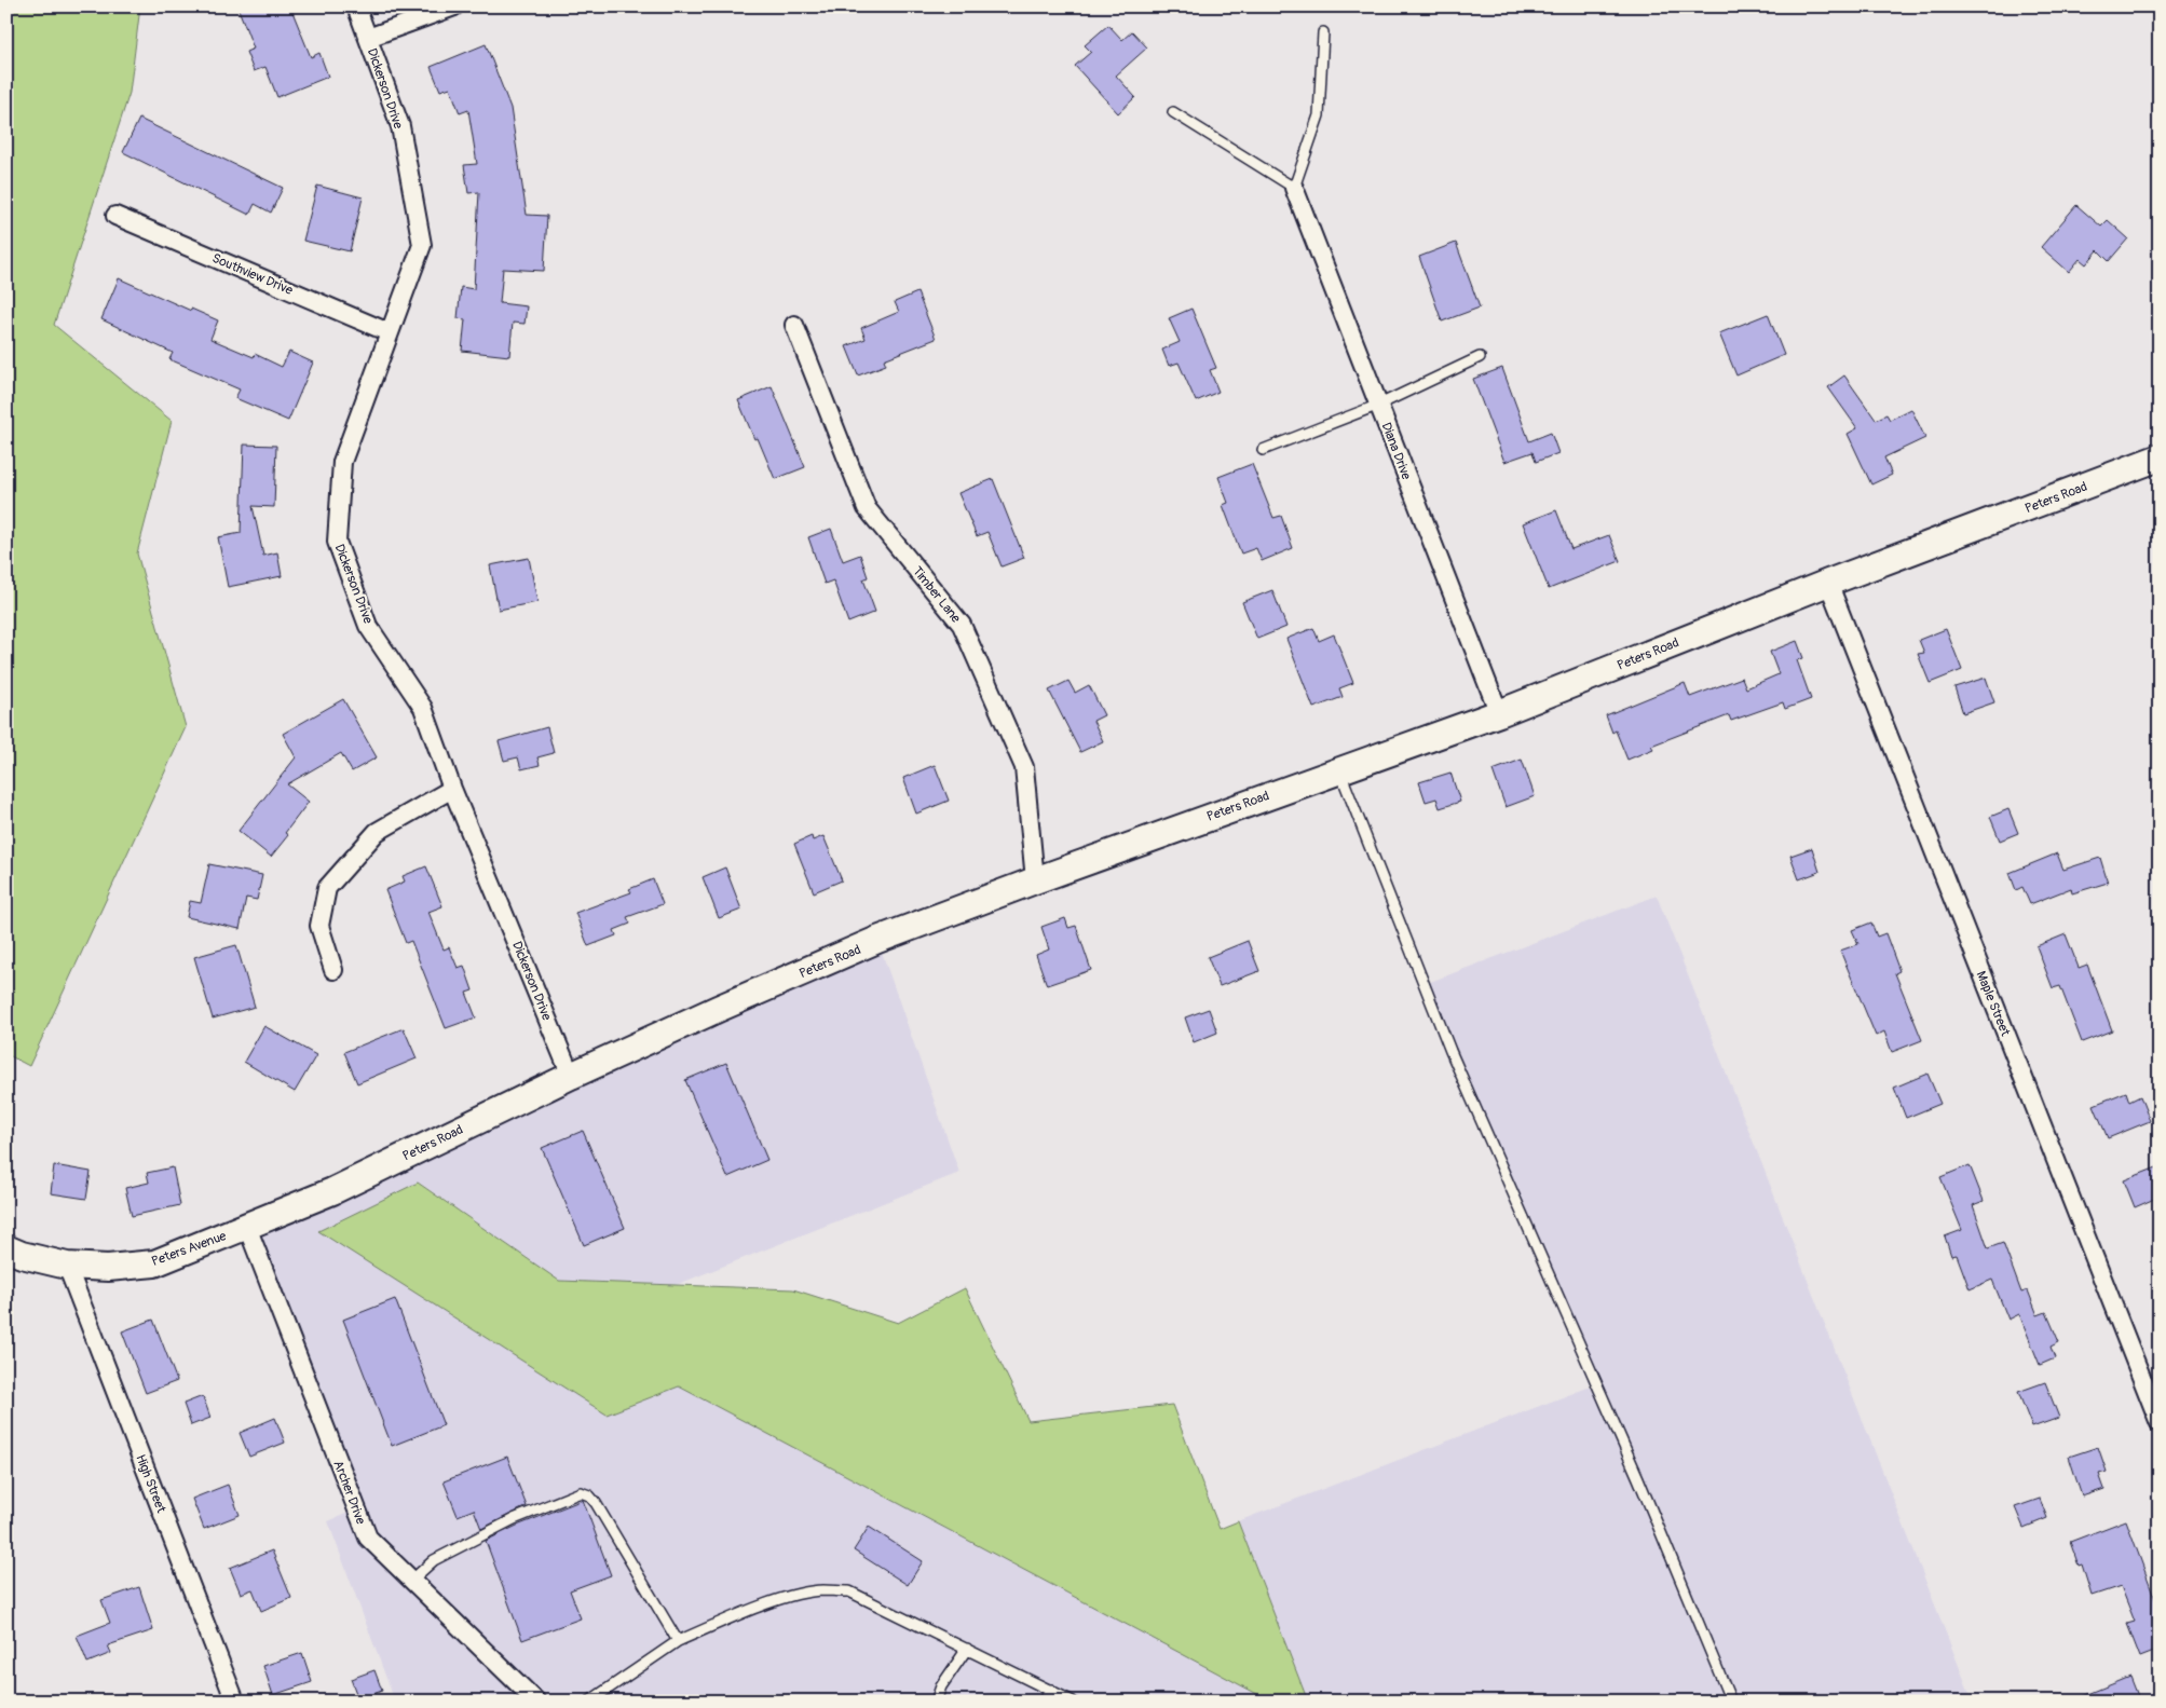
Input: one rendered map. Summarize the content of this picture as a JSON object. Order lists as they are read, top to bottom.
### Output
{
  "streets": {
    "street": [
      "Dickerson Drive",
      "Southview Drive",
      "Diana Drive",
      "Peters Road",
      "Timber Lane",
      "Maple Street",
      "Peters Avenue",
      "High Street",
      "Archer Drive"
    ]
  },
  "crossings": [
    ["Dickerson Drive", "Southview Drive"],
    ["Dickerson Drive", "Peters Road"],
    ["Diana Drive", "Peters Road"],
    ["Peters Road", "Timber Lane"],
    ["Peters Road", "Maple Street"],
    ["Peters Road", "Peters Avenue"],
    ["Peters Avenue", "High Street"],
    ["Peters Avenue", "Archer Drive"]
  ]
}
